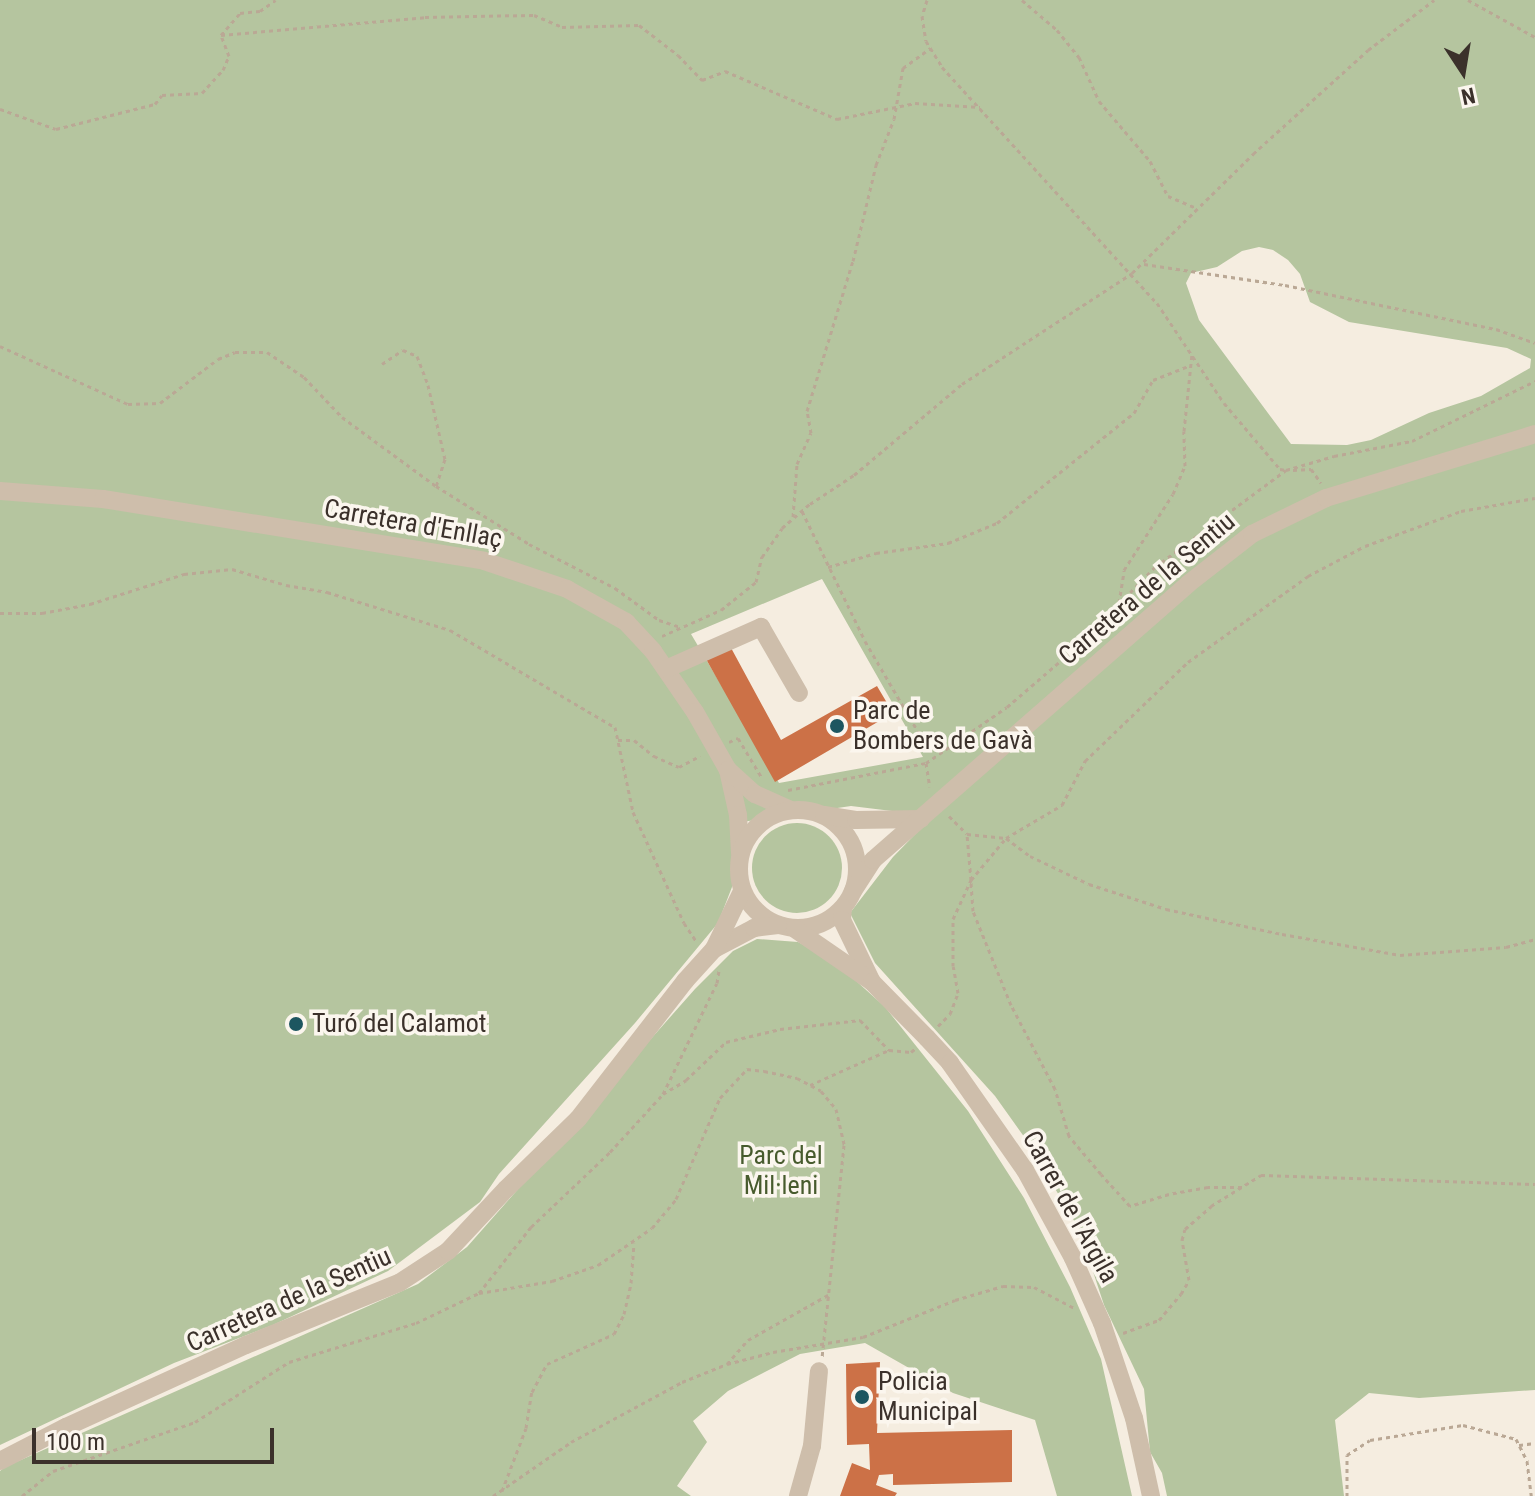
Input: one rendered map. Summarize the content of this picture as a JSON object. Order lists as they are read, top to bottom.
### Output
{
  "streets": {
    "street": ["Carretera d'Enllaç", "Carretera de la Sentiu", "Carrer de l'Argila"]
  },
  "crossings": [
    ["Carretera d'Enllaç", "Carretera de la Sentiu"],
    ["Carretera d'Enllaç", "Carrer de l'Argila"],
    ["Carretera de la Sentiu", "Carrer de l'Argila"]
  ],
  "parks": ["Parc del Mil·leni"],
  "places": ["Parc de Bombers de Gavà", "Turó del Calamot", "Policia Municipal"],
  "scale_bar": "100 m",
  "north": "bottom"
}
